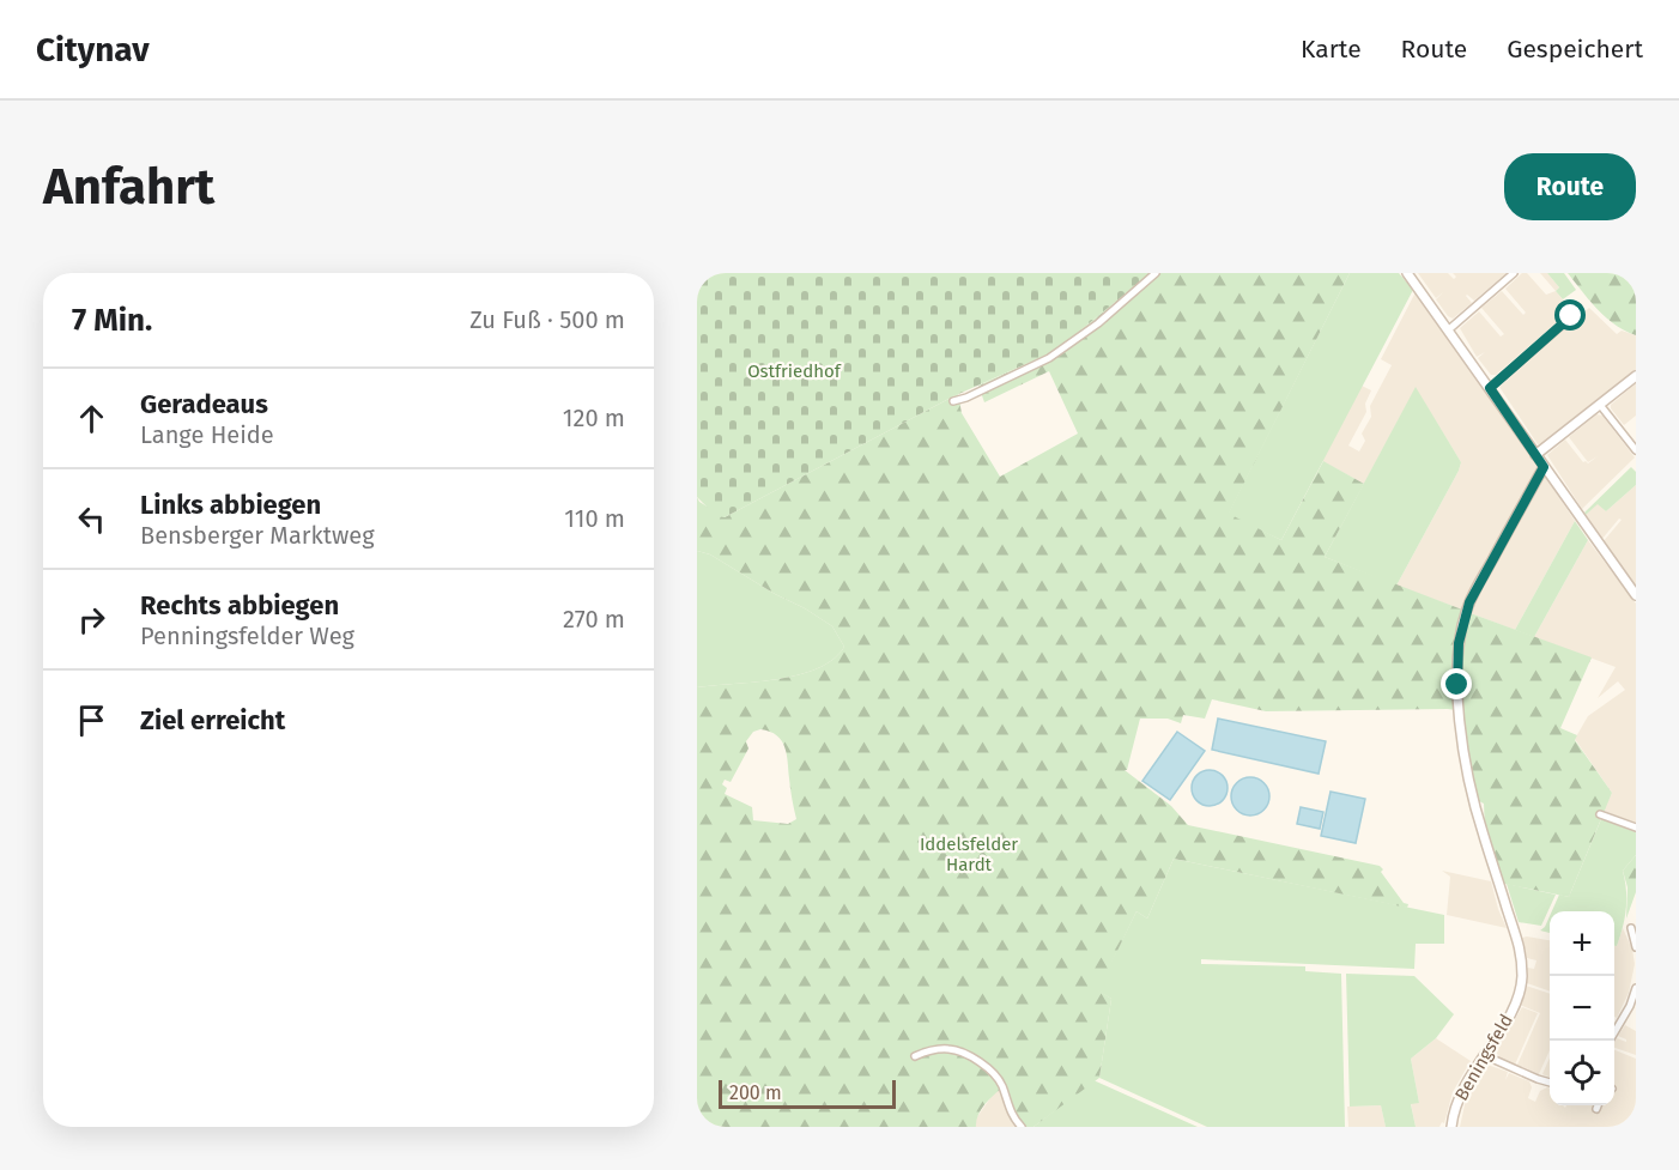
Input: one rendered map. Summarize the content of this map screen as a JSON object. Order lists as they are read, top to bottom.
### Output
{
  "streets": {
    "street": ["Beningsfeld"]
  },
  "parks": ["Ostfriedhof", "Iddelsfelder Hardt"],
  "scale_bar": "200 m",
  "page": {
    "header": "Citynav",
    "nav": ["Karte", "Route", "Gespeichert"],
    "buttons": "Route",
    "title": "Anfahrt",
    "heading": ["7 Min.", "Zu Fuß · 500 m"],
    "list": [
      ["Geradeaus", "Lange Heide", "120 m"],
      ["Links abbiegen", "Bensberger Marktweg", "110 m"],
      ["Rechts abbiegen", "Penningsfelder Weg", "270 m"],
      "Ziel erreicht"
    ],
    "map_buttons": ["+", "−"],
    "scale": "200 m"
  }
}
